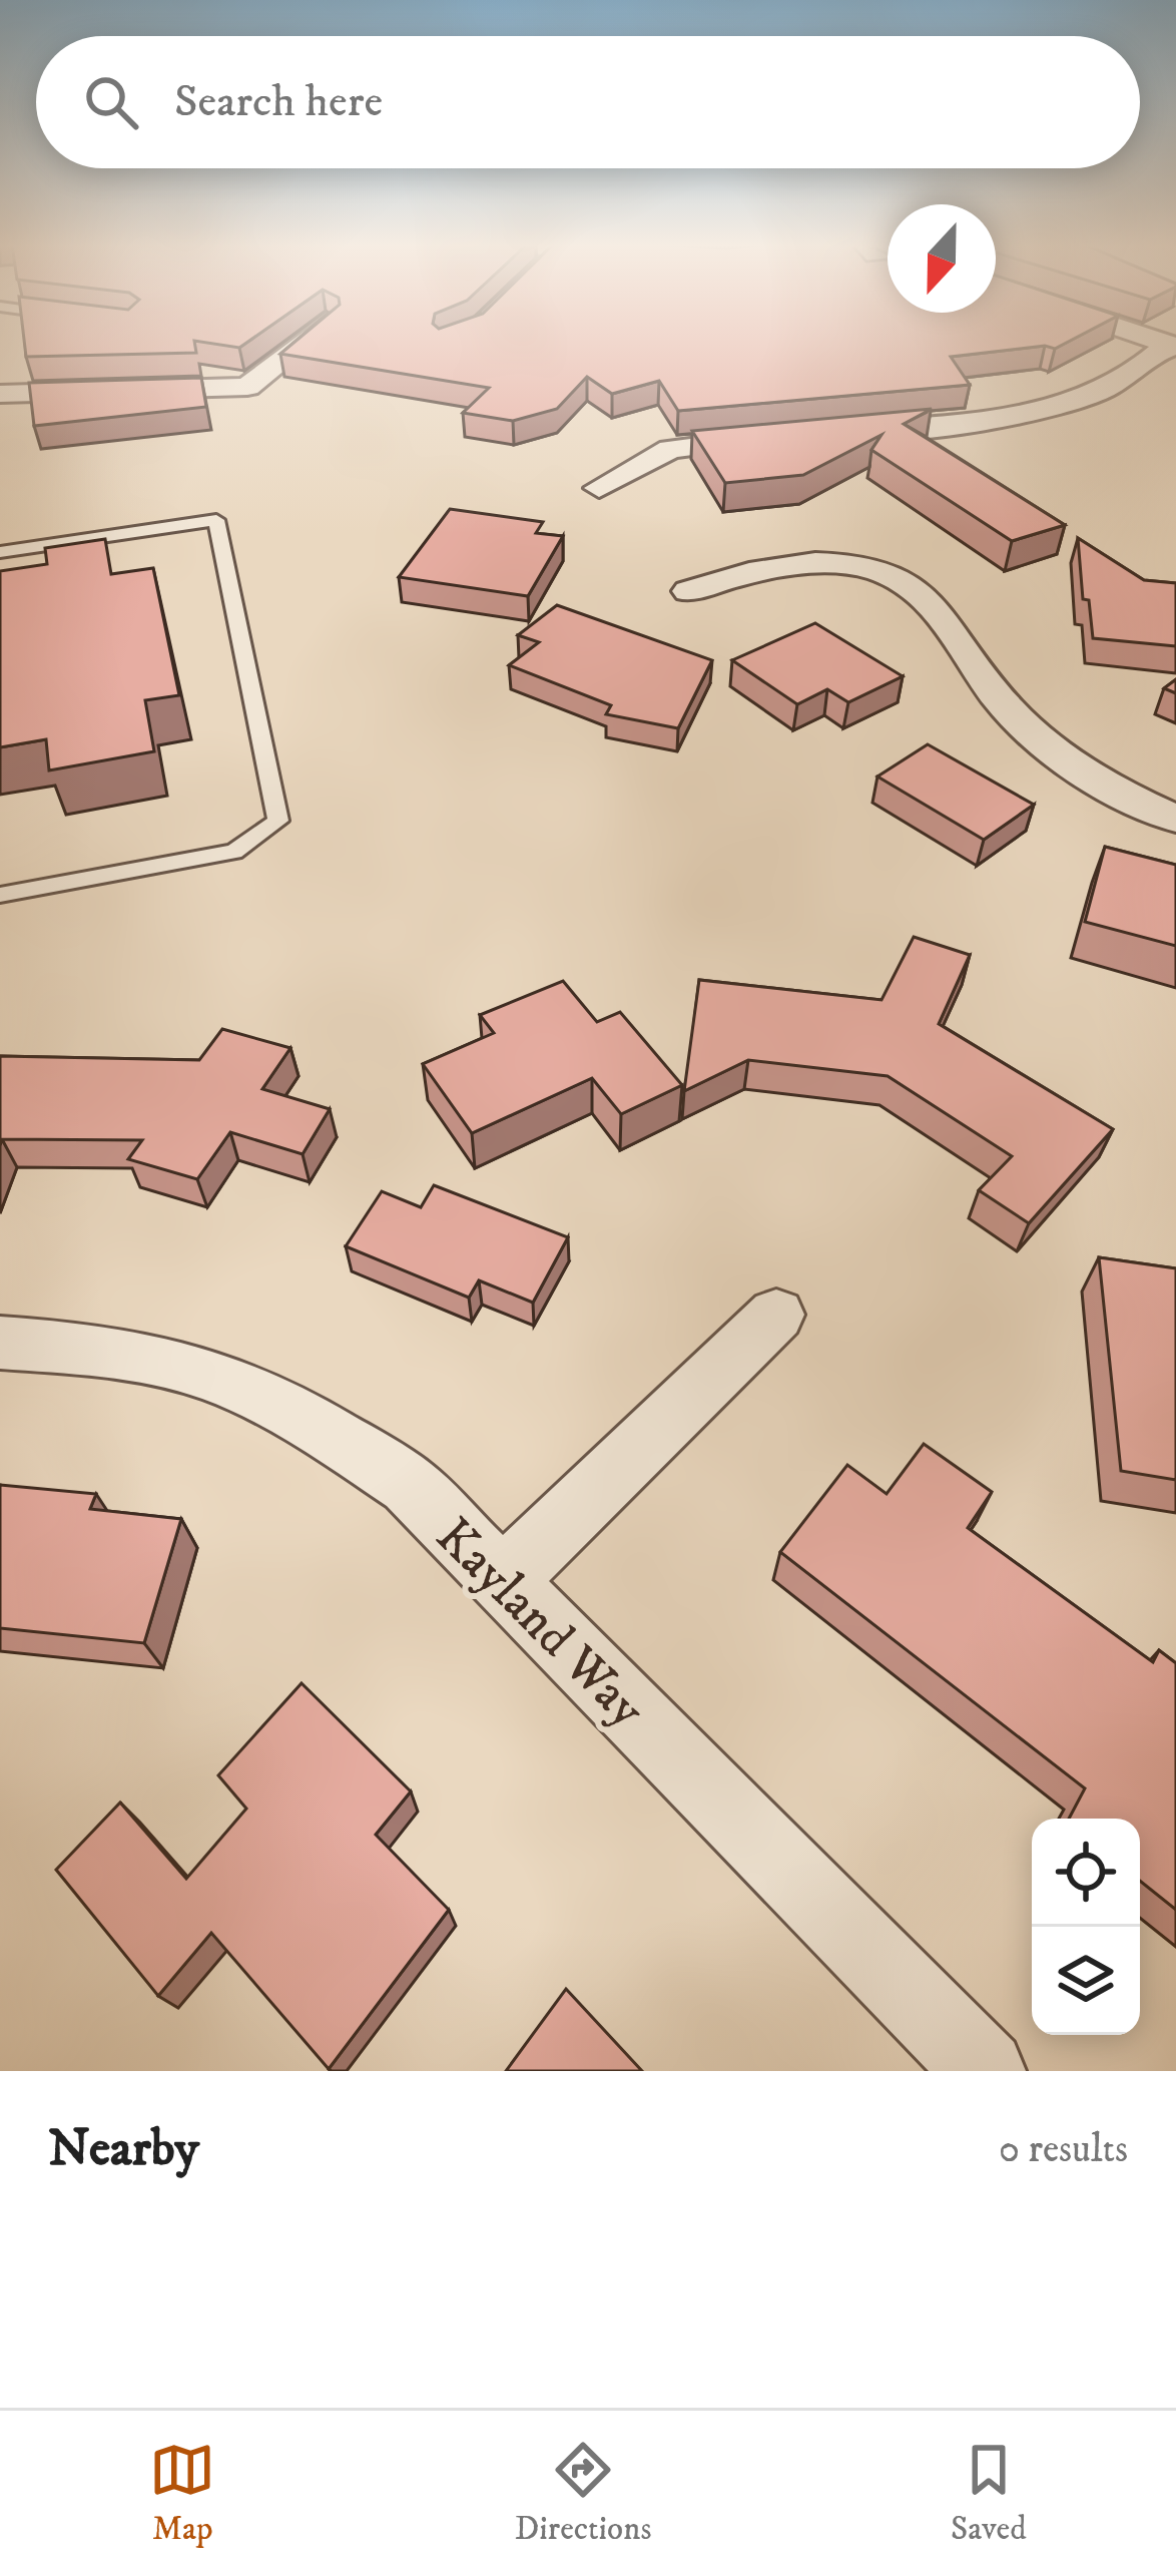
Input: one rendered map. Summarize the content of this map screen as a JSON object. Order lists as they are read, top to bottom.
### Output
{
  "streets": {
    "street": ["Kayland Way"]
  },
  "north": "bottom",
  "page": {
    "search": "Search here",
    "heading": ["Nearby", "0 results"],
    "nav": ["Map", "Directions", "Saved"]
  }
}
